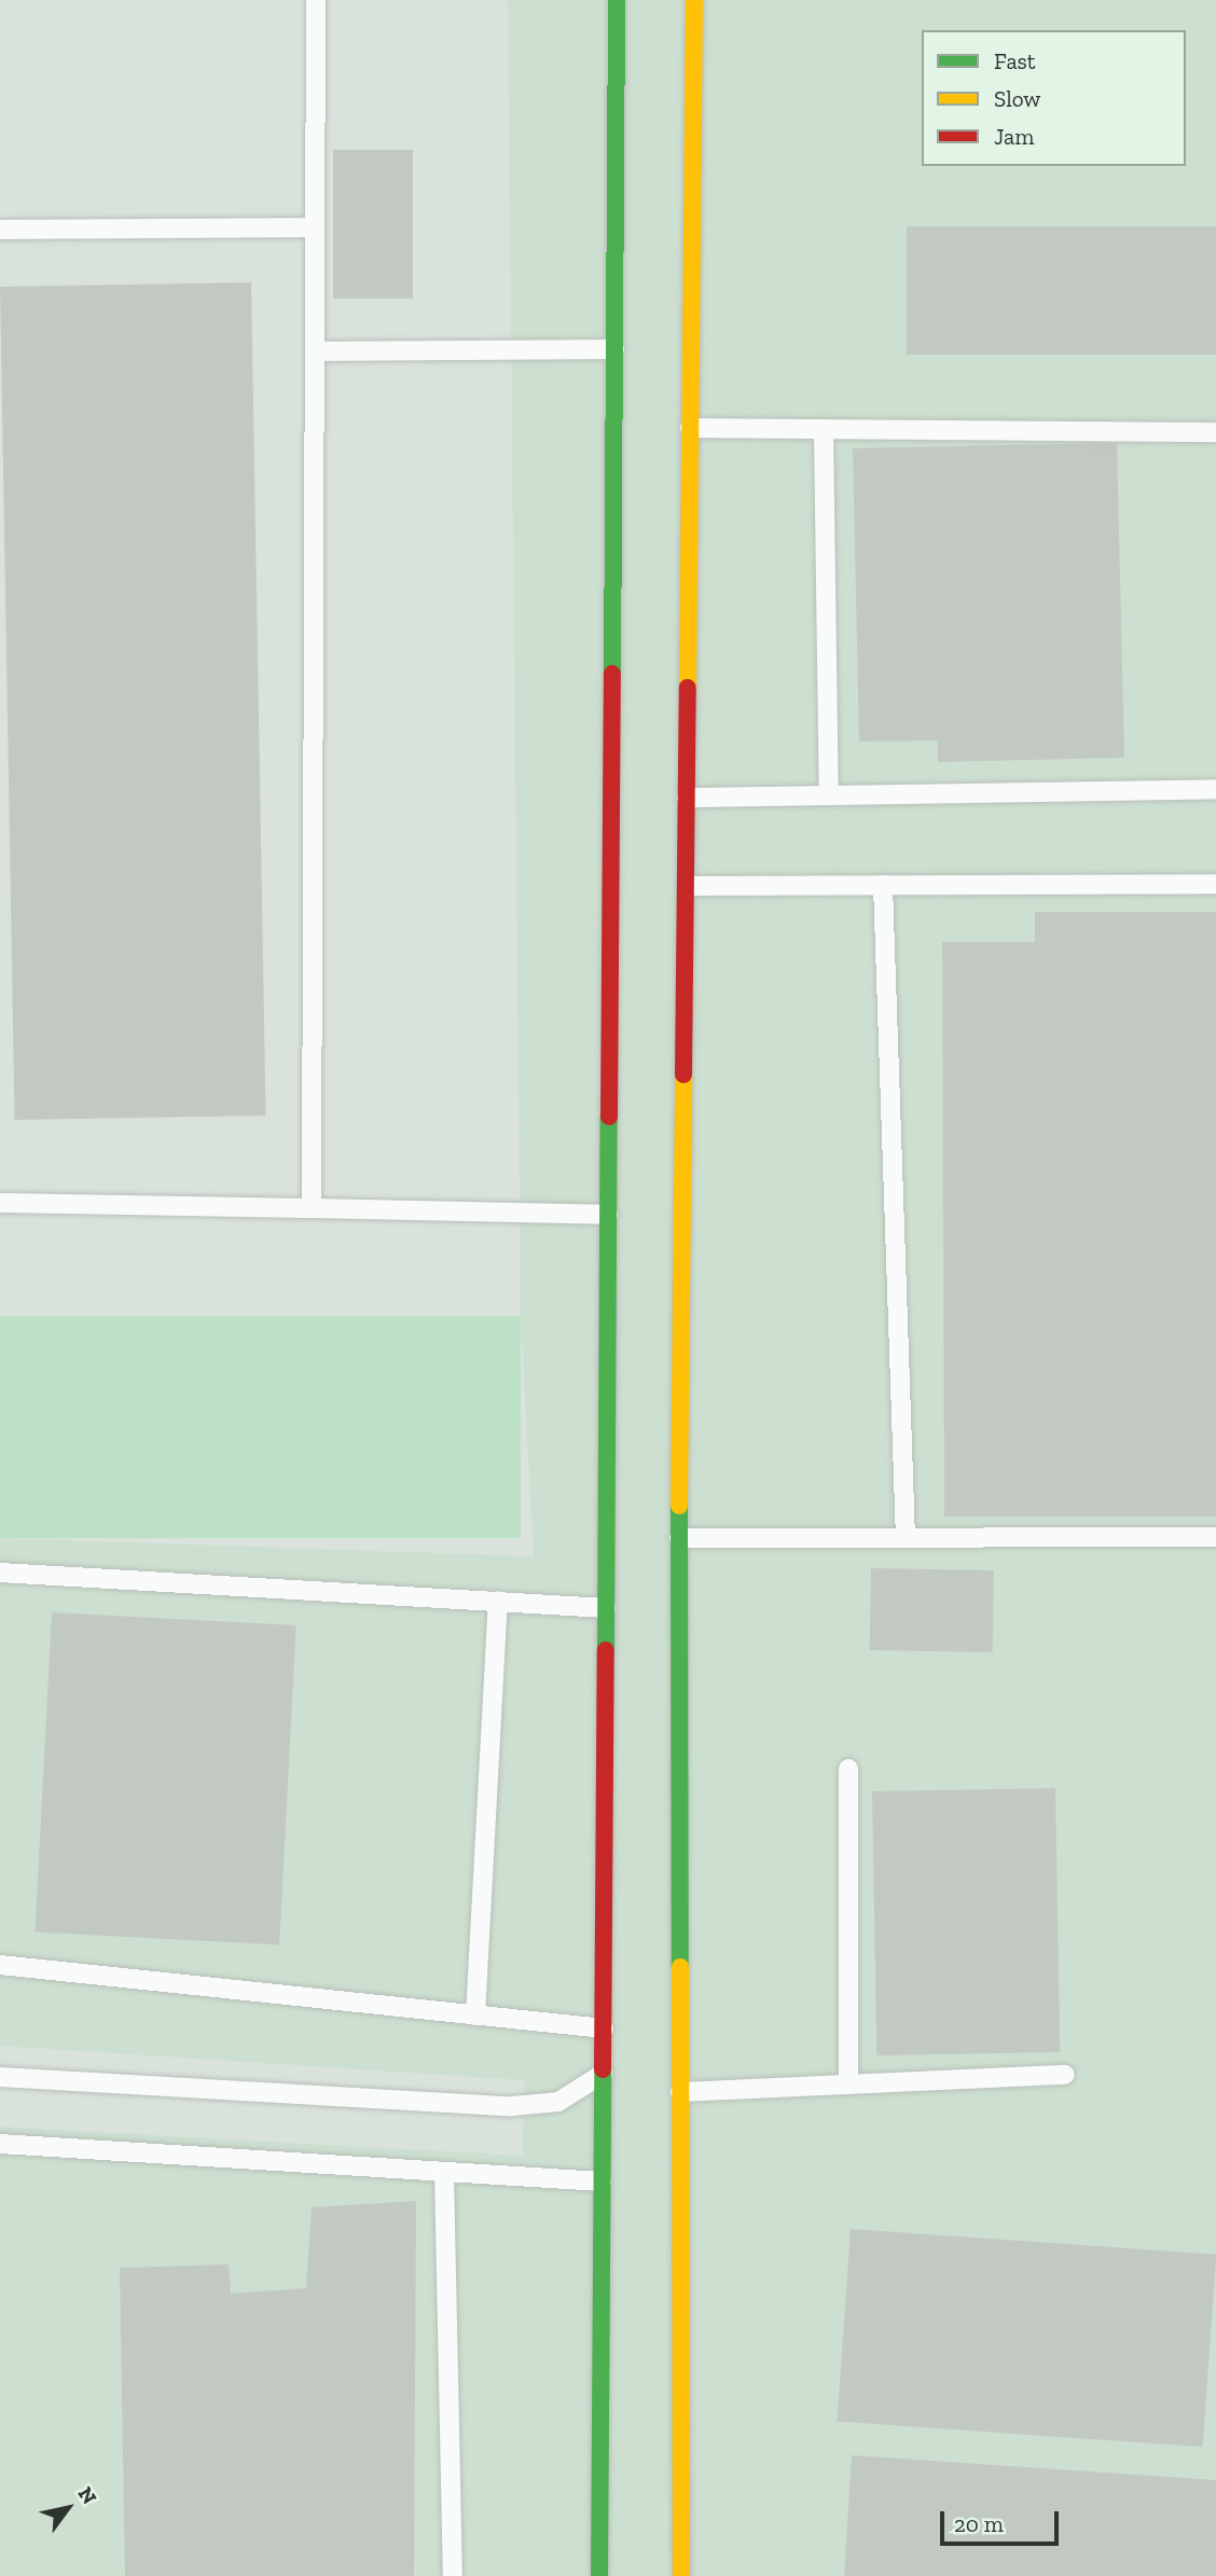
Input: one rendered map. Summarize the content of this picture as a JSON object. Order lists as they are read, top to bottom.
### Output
{
  "legend": ["Fast", "Slow", "Jam"],
  "scale_bar": "20 m",
  "north": "top right"
}
